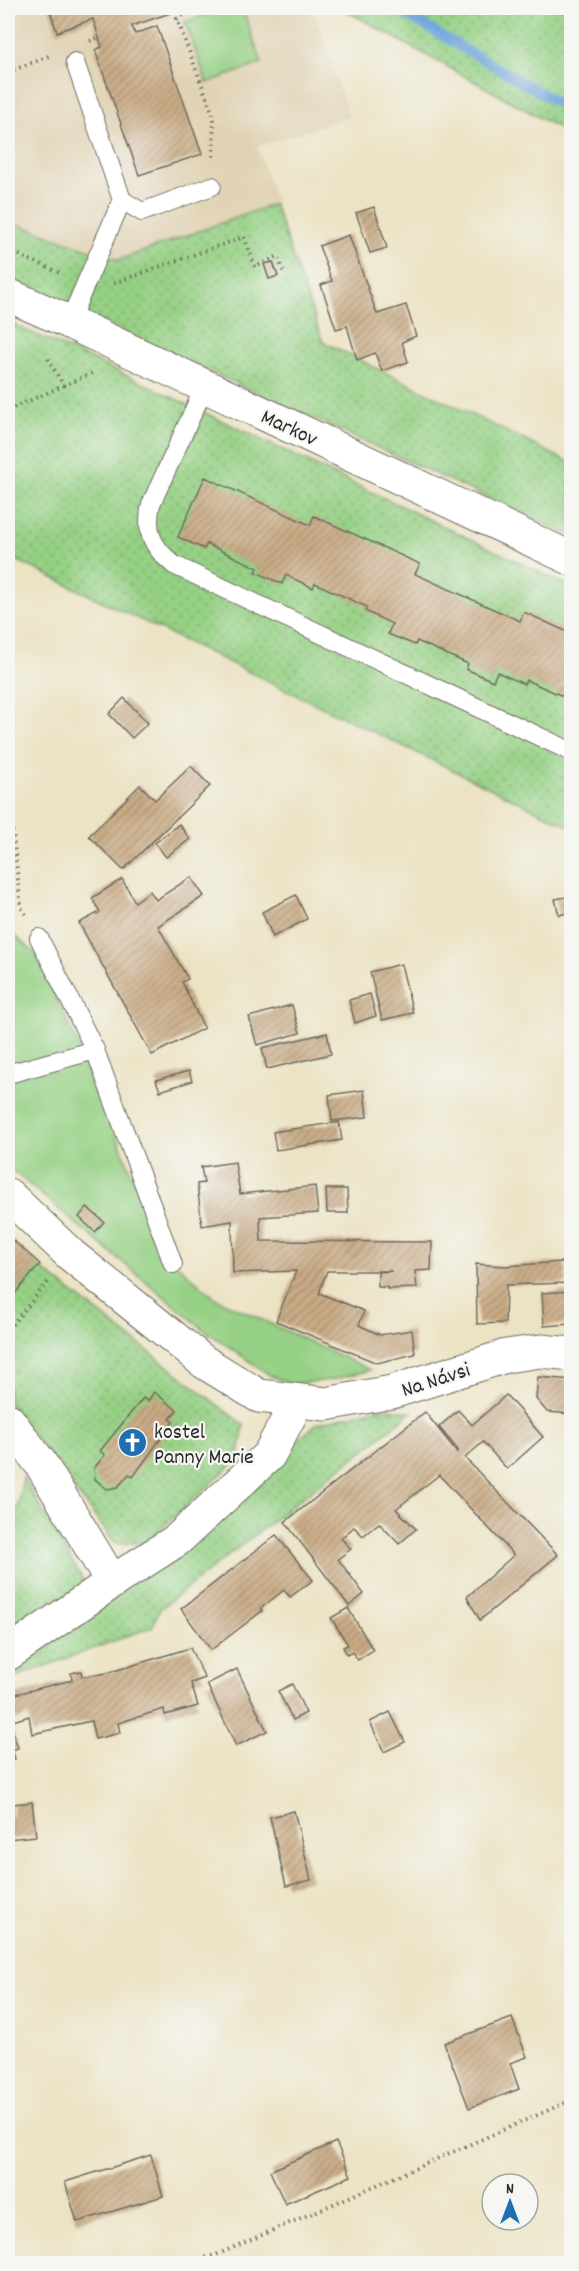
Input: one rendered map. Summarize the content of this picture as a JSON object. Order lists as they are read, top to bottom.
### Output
{
  "streets": {
    "street": ["Markov", "Na Návsi"]
  },
  "places": {
    "church": ["kostel Panny Marie"]
  },
  "north": "top"
}
